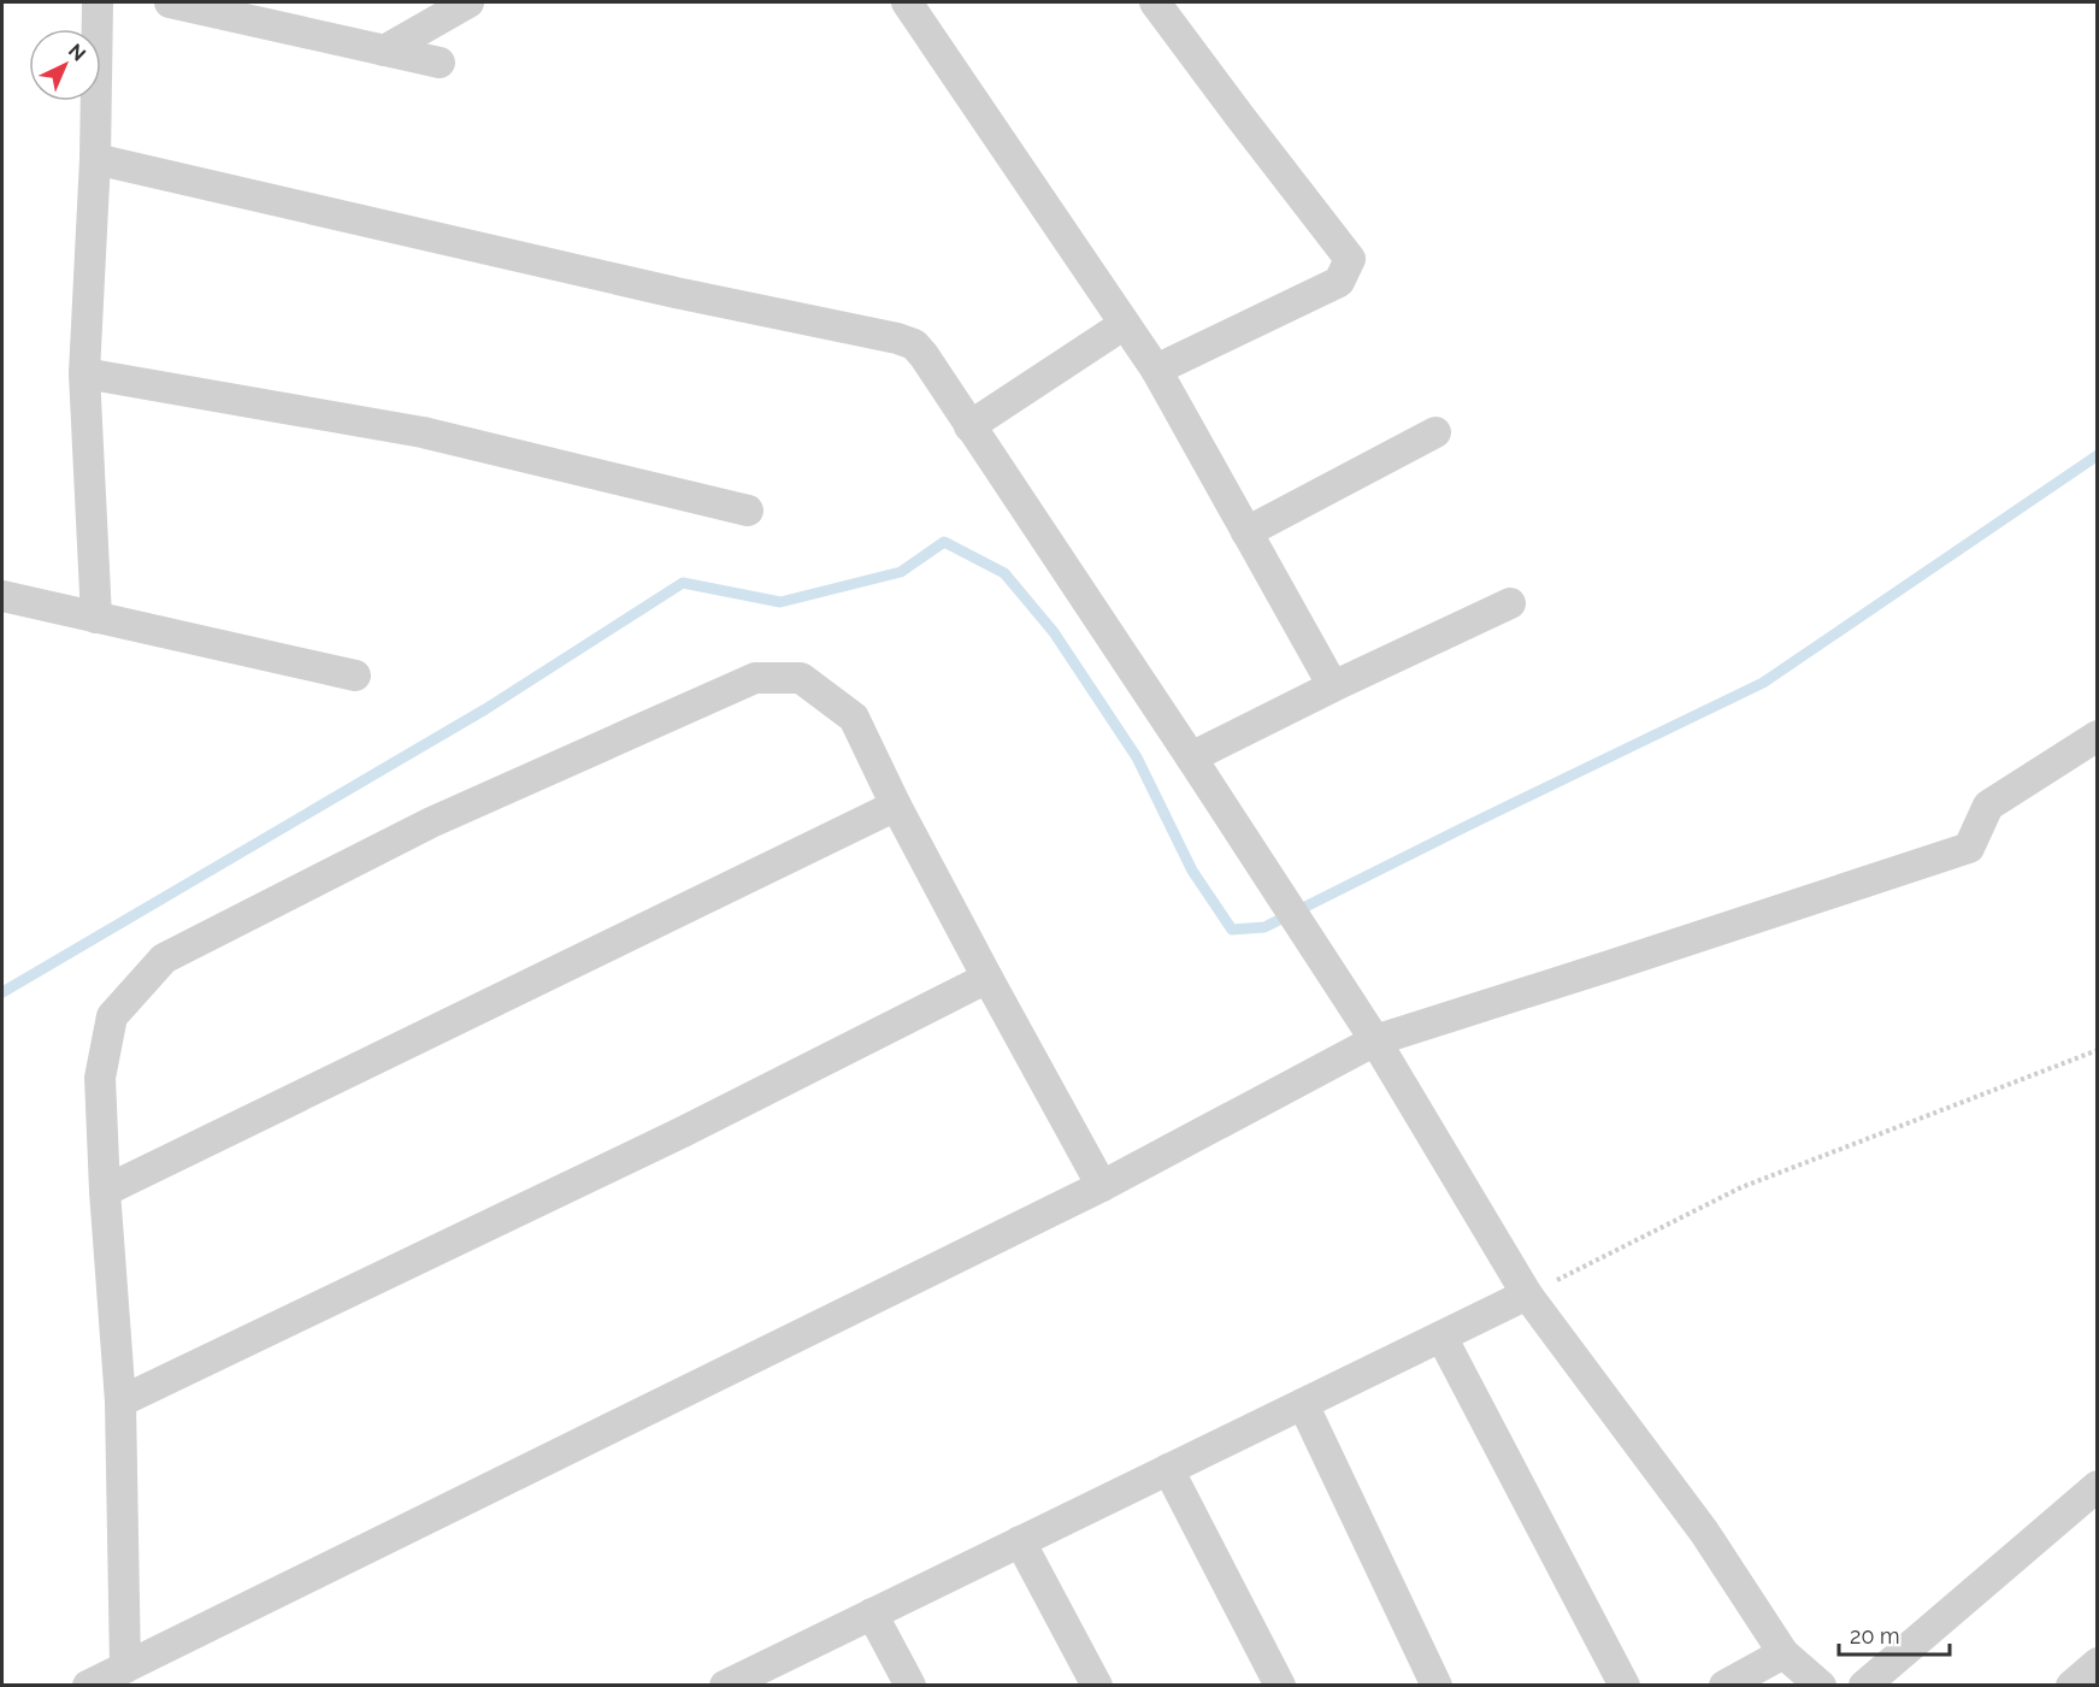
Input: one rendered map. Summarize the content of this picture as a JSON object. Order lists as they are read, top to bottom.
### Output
{
  "scale_bar": "20 m",
  "north": "top right"
}
